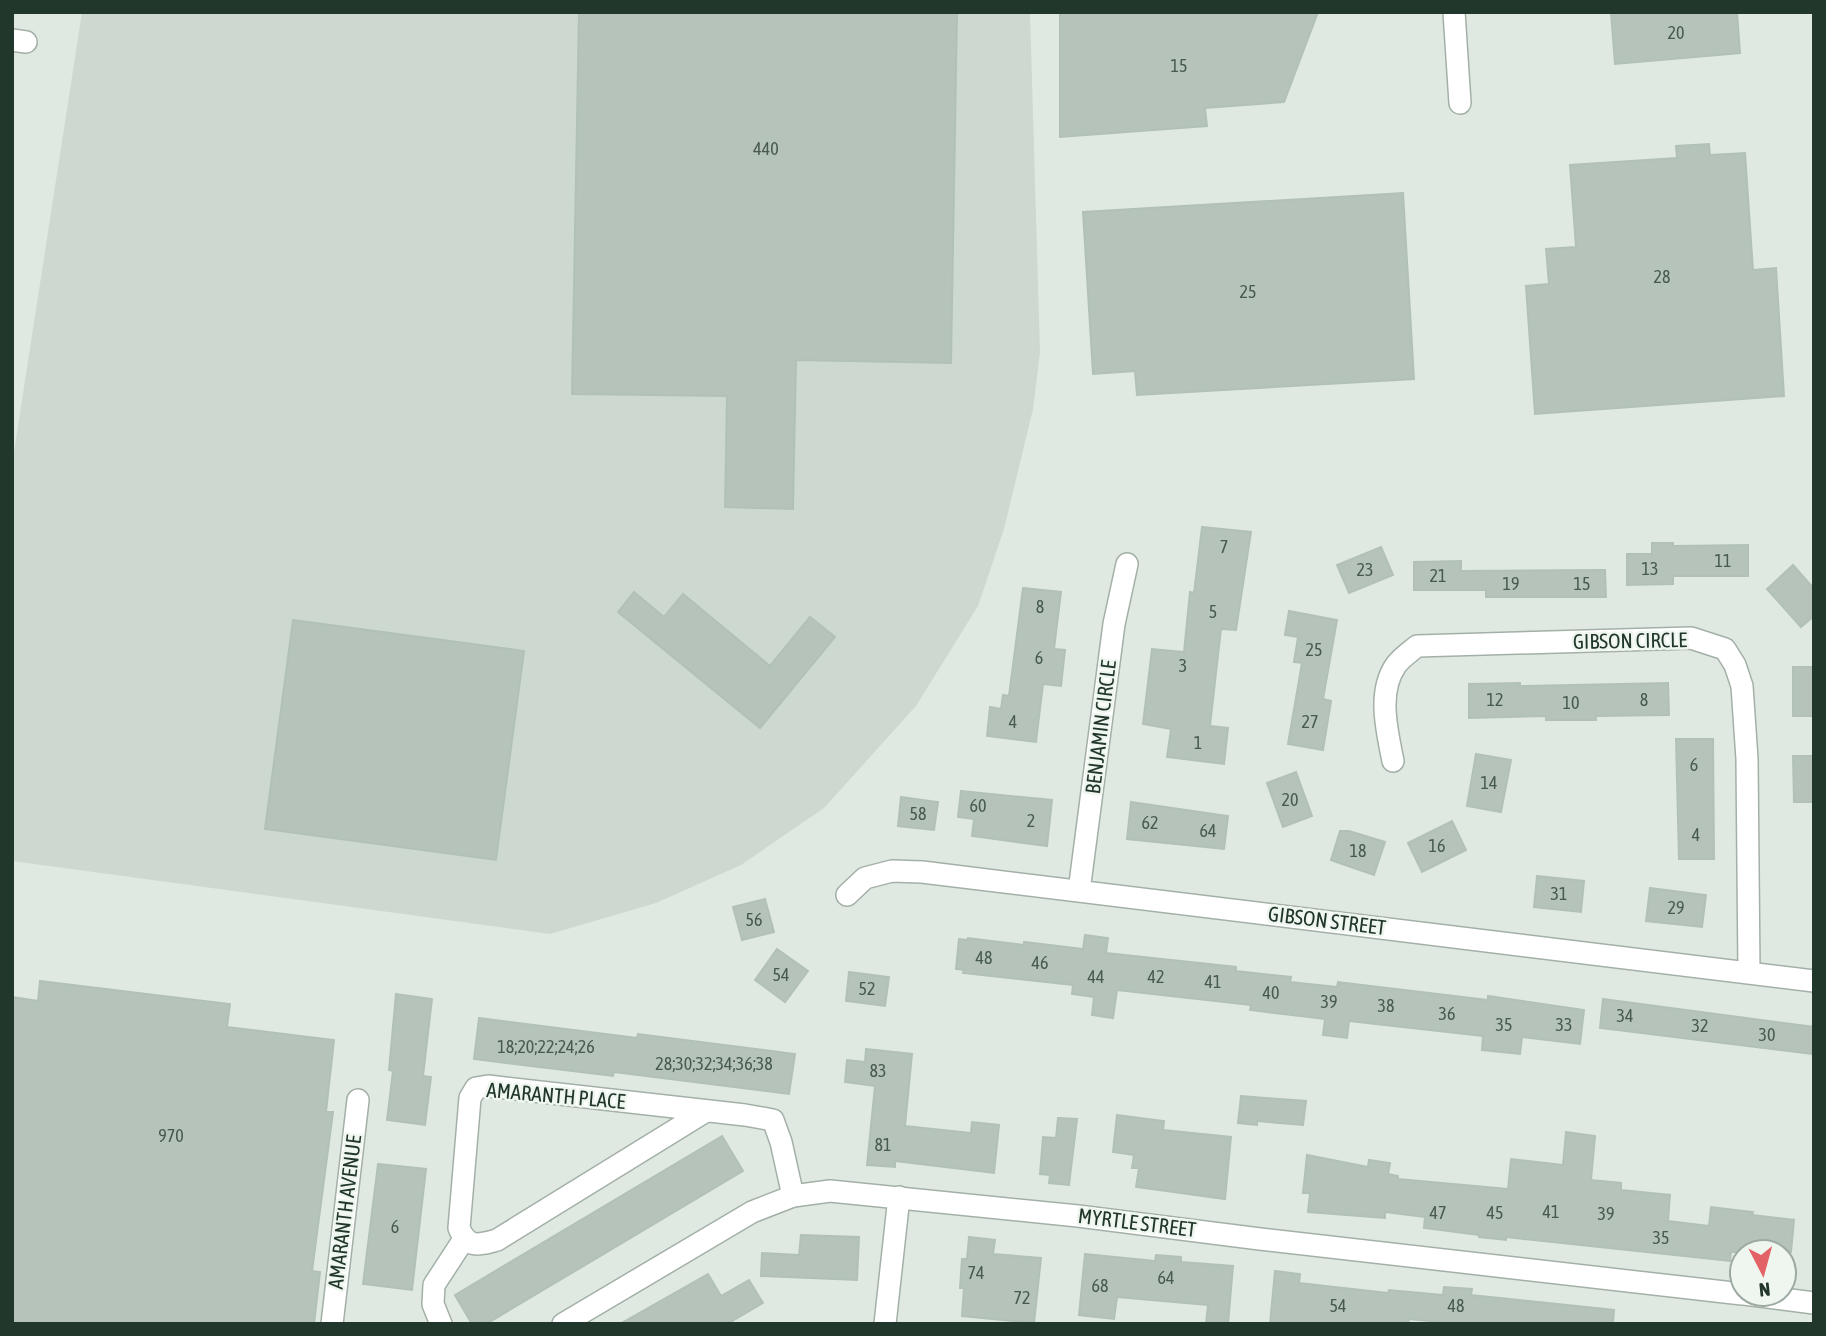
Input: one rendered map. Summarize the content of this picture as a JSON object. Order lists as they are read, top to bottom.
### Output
{
  "streets": {
    "street": [
      "GIBSON CIRCLE",
      "BENJAMIN CIRCLE",
      "GIBSON STREET",
      "AMARANTH PLACE",
      "AMARANTH AVENUE",
      "MYRTLE STREET"
    ]
  },
  "crossings": [
    ["GIBSON CIRCLE", "GIBSON STREET"],
    ["BENJAMIN CIRCLE", "GIBSON STREET"],
    ["AMARANTH PLACE", "MYRTLE STREET"]
  ],
  "house_numbers": [
    "20",
    "15",
    "440",
    "28",
    "25",
    "7",
    "11",
    "13",
    "23",
    "21",
    "19",
    "15",
    "8",
    "5",
    "25",
    "6",
    "3",
    "12",
    "8",
    "10",
    "4",
    "27",
    "1",
    "6",
    "14",
    "20",
    "60",
    "58",
    "2",
    "62",
    "64",
    "4",
    "16",
    "18",
    "31",
    "29",
    "56",
    "48",
    "46",
    "54",
    "44",
    "42",
    "41",
    "52",
    "40",
    "39",
    "38",
    "36",
    "34",
    "35",
    "33",
    "32",
    "30",
    "18;20;22;24;26",
    "28;30;32;34;36;38",
    "83",
    "970",
    "81",
    "41",
    "47",
    "45",
    "39",
    "6",
    "35",
    "74",
    "64",
    "68",
    "72",
    "54",
    "48"
  ],
  "north": "bottom"
}
